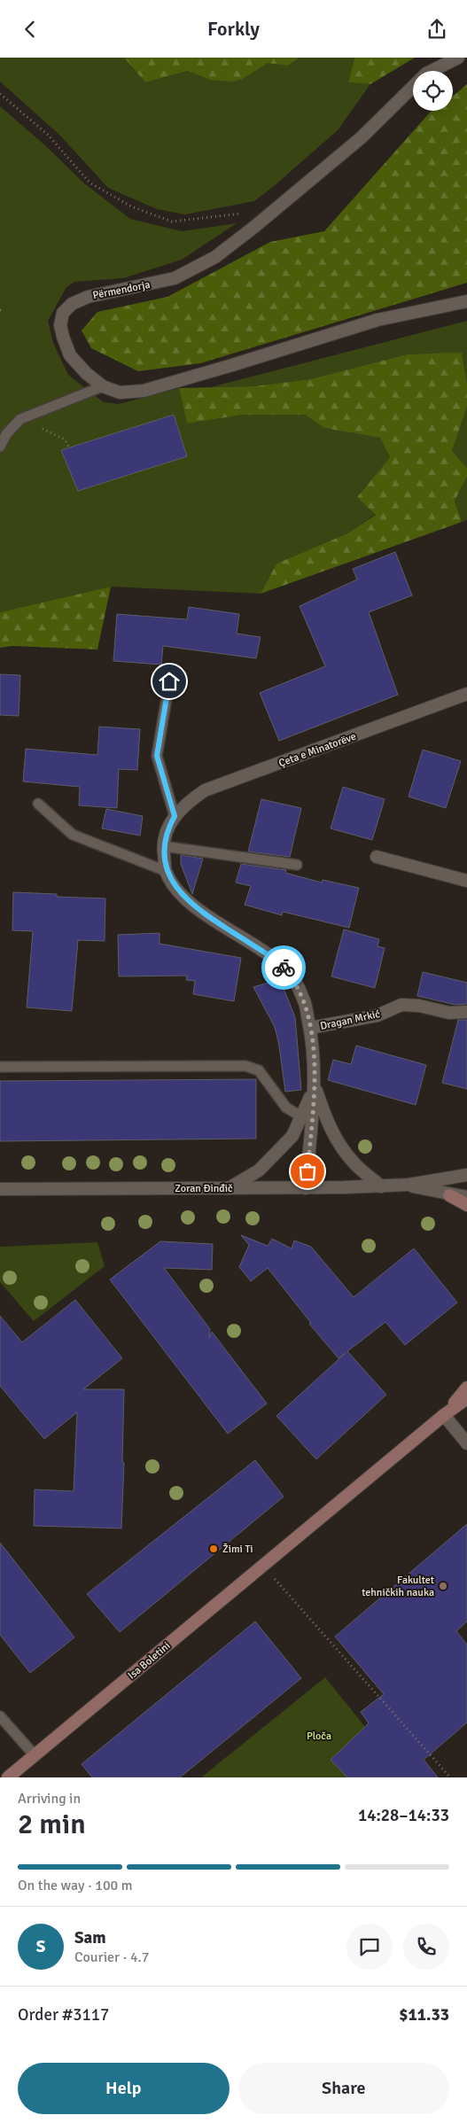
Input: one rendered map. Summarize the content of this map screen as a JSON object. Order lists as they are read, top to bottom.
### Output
{
  "streets": {
    "main road": ["Isa Boletini"],
    "street": [
      "Përmendorja",
      "Çeta e Minatorëve",
      "Dragan Mrkić",
      "Zoran Đinđič"
    ]
  },
  "crossings": [
    ["Çeta e Minatorëve", "Dragan Mrkić"],
    ["Çeta e Minatorëve", "Zoran Đinđič"]
  ],
  "parks": ["Ploča"],
  "places": ["Žimi Ti", "Fakultet tehničkih nauka"],
  "page": {
    "header": "Forkly",
    "heading": ["2 min", "Arriving in", "14:28–14:33"],
    "panel": [
      "Sam",
      "Courier · 4.7",
      "Order #3117",
      "$11.33"
    ],
    "bar": "On the way · 100 m",
    "round": "S",
    "buttons": ["Help", "Share"]
  }
}
